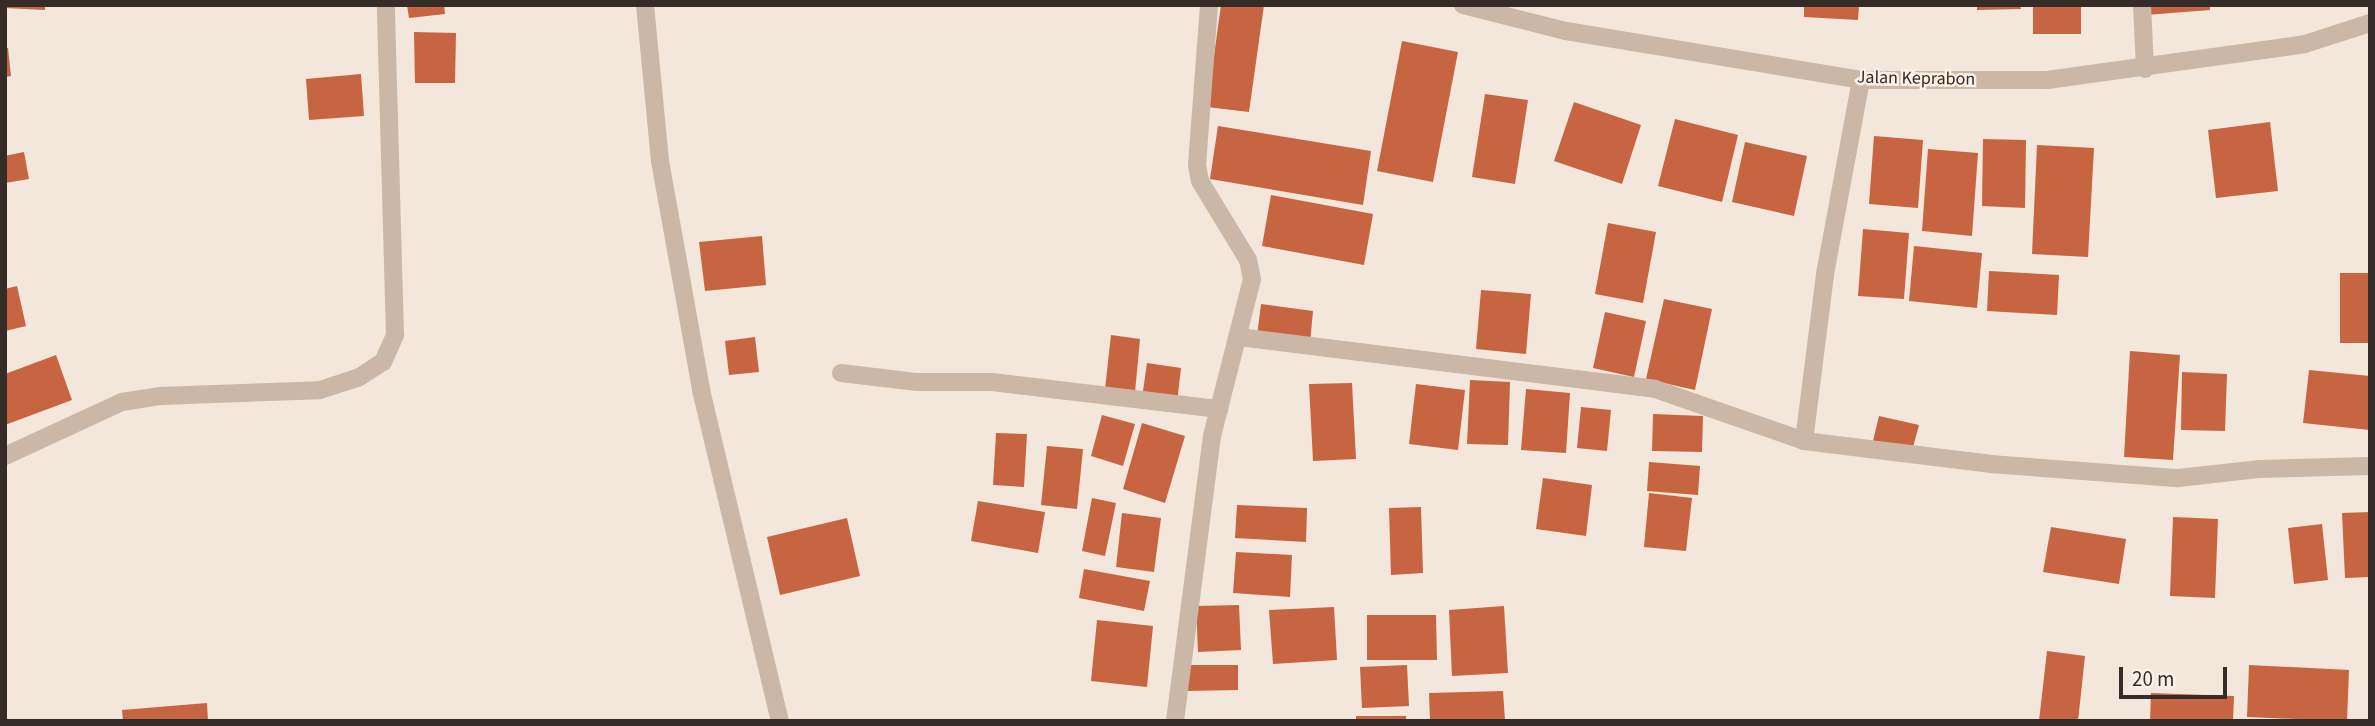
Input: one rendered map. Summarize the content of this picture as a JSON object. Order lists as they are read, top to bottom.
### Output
{
  "streets": {
    "street": ["Jalan Keprabon"]
  },
  "scale_bar": "20 m"
}
